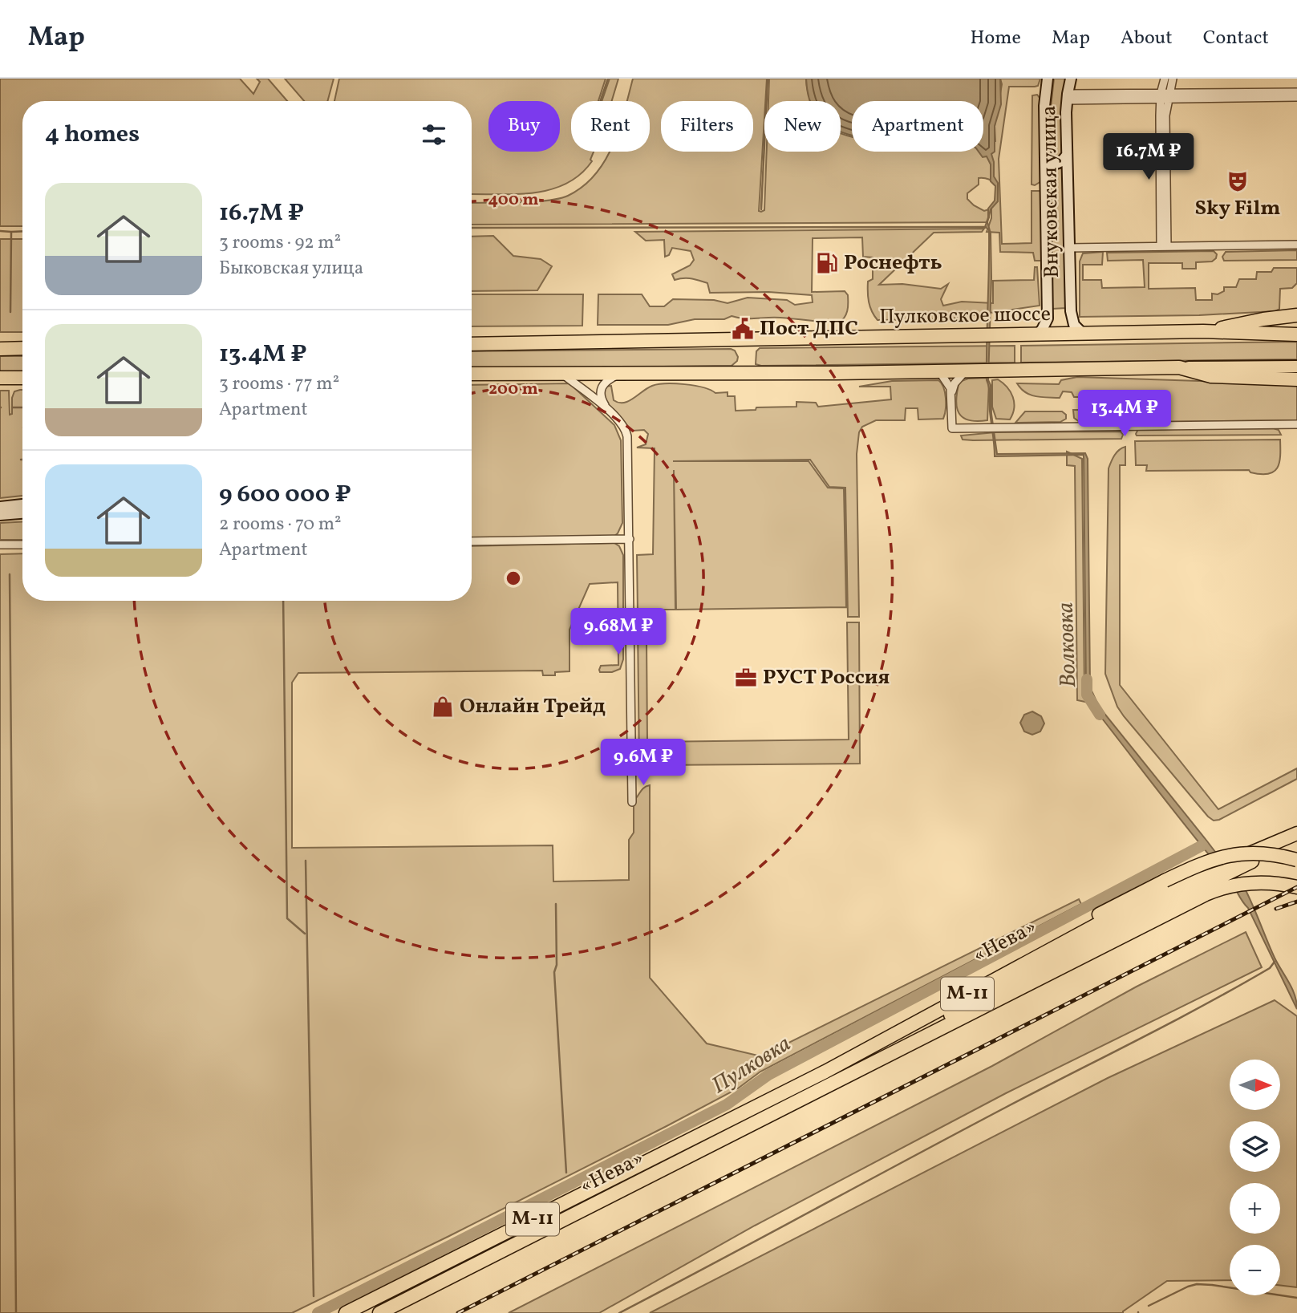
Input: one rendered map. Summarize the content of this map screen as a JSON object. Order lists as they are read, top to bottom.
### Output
{
  "streets": {
    "highway": ["Пулковское шоссе", "«Нева»", "М-11"],
    "street": ["Внуковская улица"]
  },
  "crossings": [
    ["Внуковская улица", "Пулковское шоссе"]
  ],
  "water": ["Волковка", "Пулковка"],
  "places": {
    "theatre": ["Sky Film"],
    "fuel station": ["Роснефть"],
    "public building": ["Пост ДПС"],
    "office": ["РУСТ Россия"],
    "shop": ["Онлайн Трейд"]
  },
  "north": "right",
  "page": {
    "header": "Map",
    "nav": [
      "Home",
      "Map",
      "About",
      "Contact"
    ],
    "chip": [
      "Buy",
      "Rent",
      "Filters",
      "New",
      "Apartment"
    ],
    "heading": "4 homes",
    "price": [
      "16.7M ₽",
      "13.4M ₽",
      "9.68M ₽",
      "9.6M ₽"
    ],
    "list": [
      {
        "name": "16.7M ₽",
        "note": "3 rooms · 92 m² · Быковская улица"
      },
      {
        "name": "13.4M ₽",
        "note": "3 rooms · 77 m² · Apartment"
      },
      {
        "name": "9 600 000 ₽",
        "note": "2 rooms · 70 m² · Apartment"
      }
    ],
    "map_buttons": ["+", "−"]
  },
  "rings": ["400 m", "200 m"]
}
